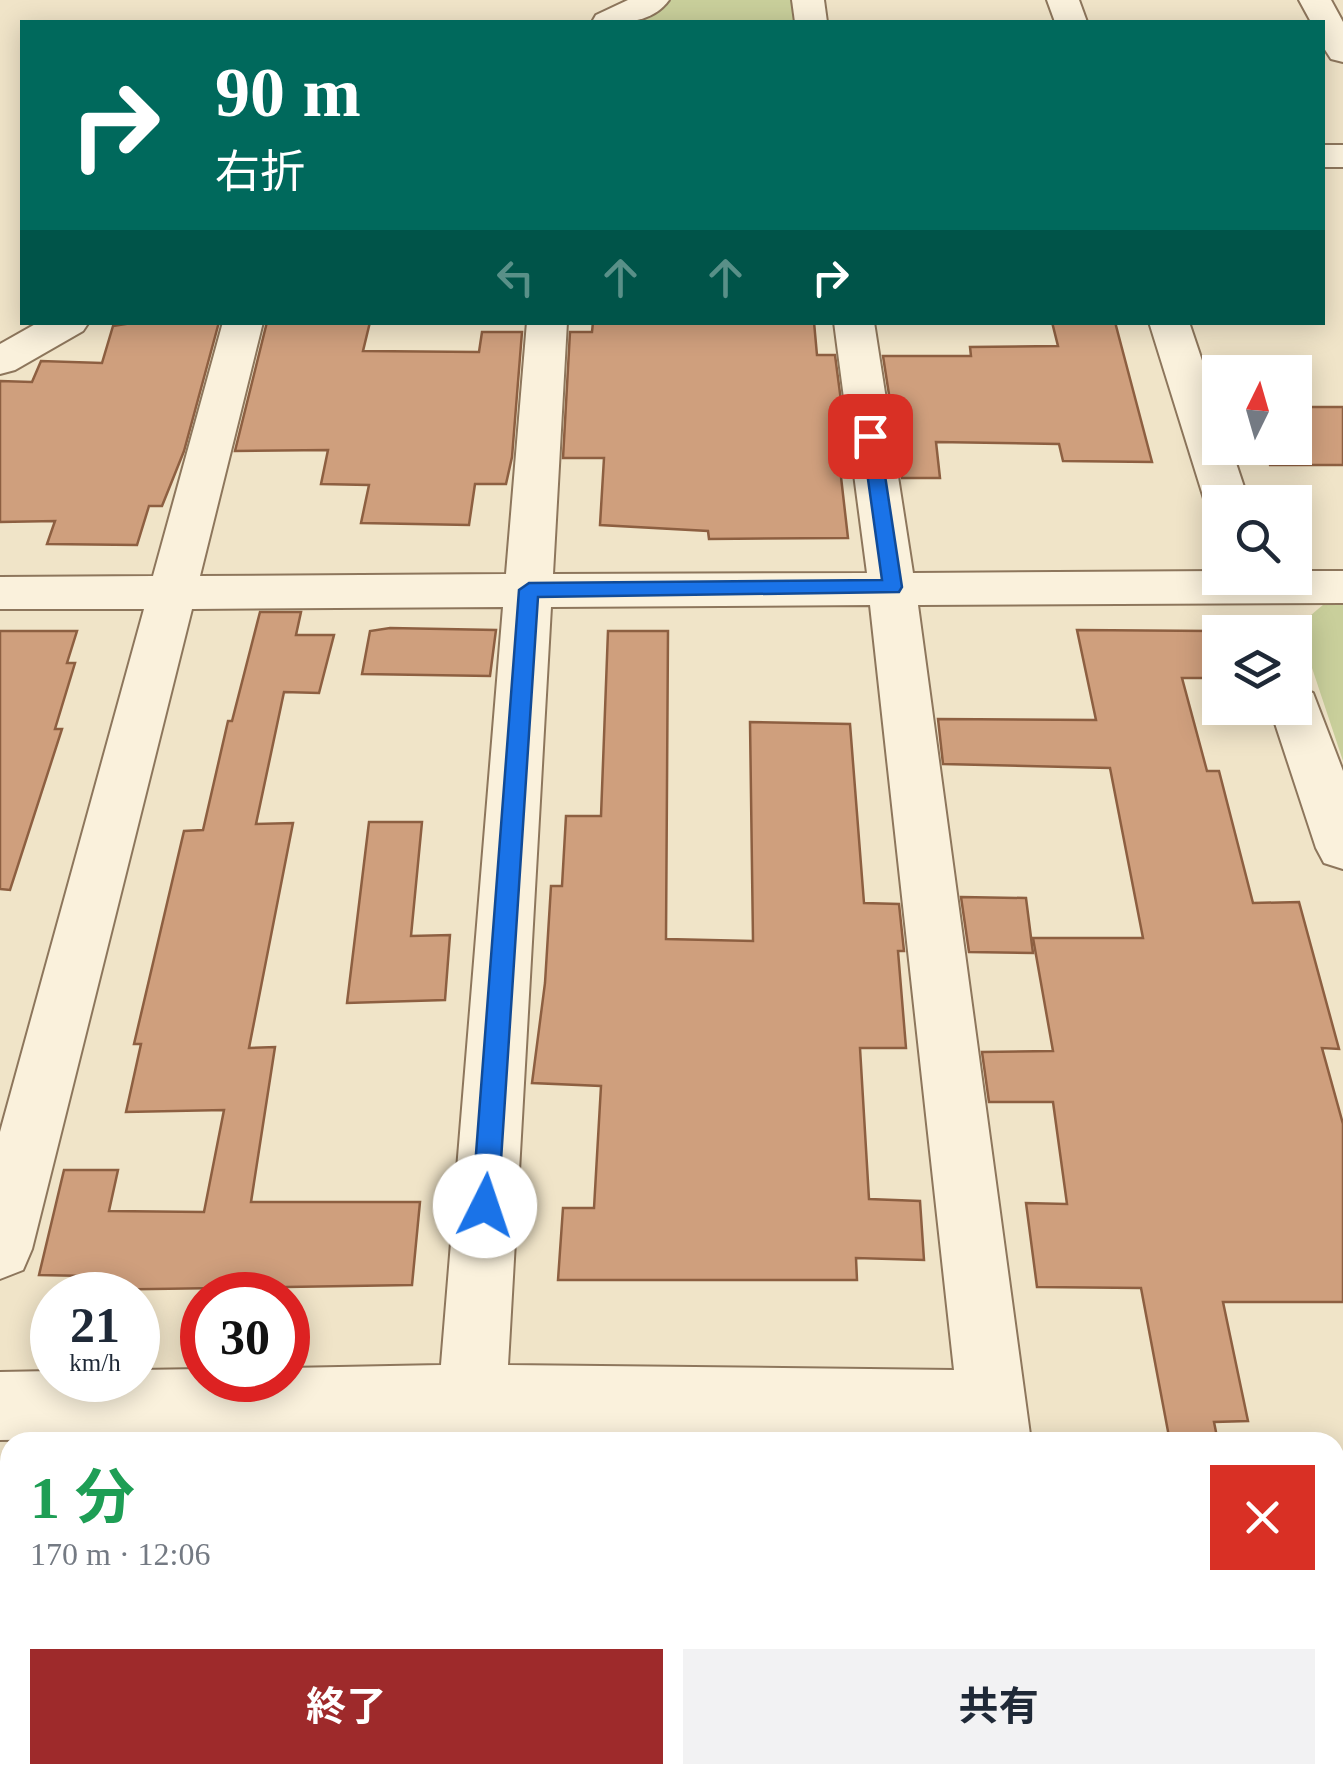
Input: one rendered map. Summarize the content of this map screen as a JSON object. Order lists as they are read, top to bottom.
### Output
{
  "north": "top",
  "page": {
    "turn": ["90 m", "右折"],
    "speed": "21 km/h",
    "limit": "30",
    "heading": ["1 分", "170 m · 12:06"],
    "buttons": ["終了", "共有"]
  }
}
